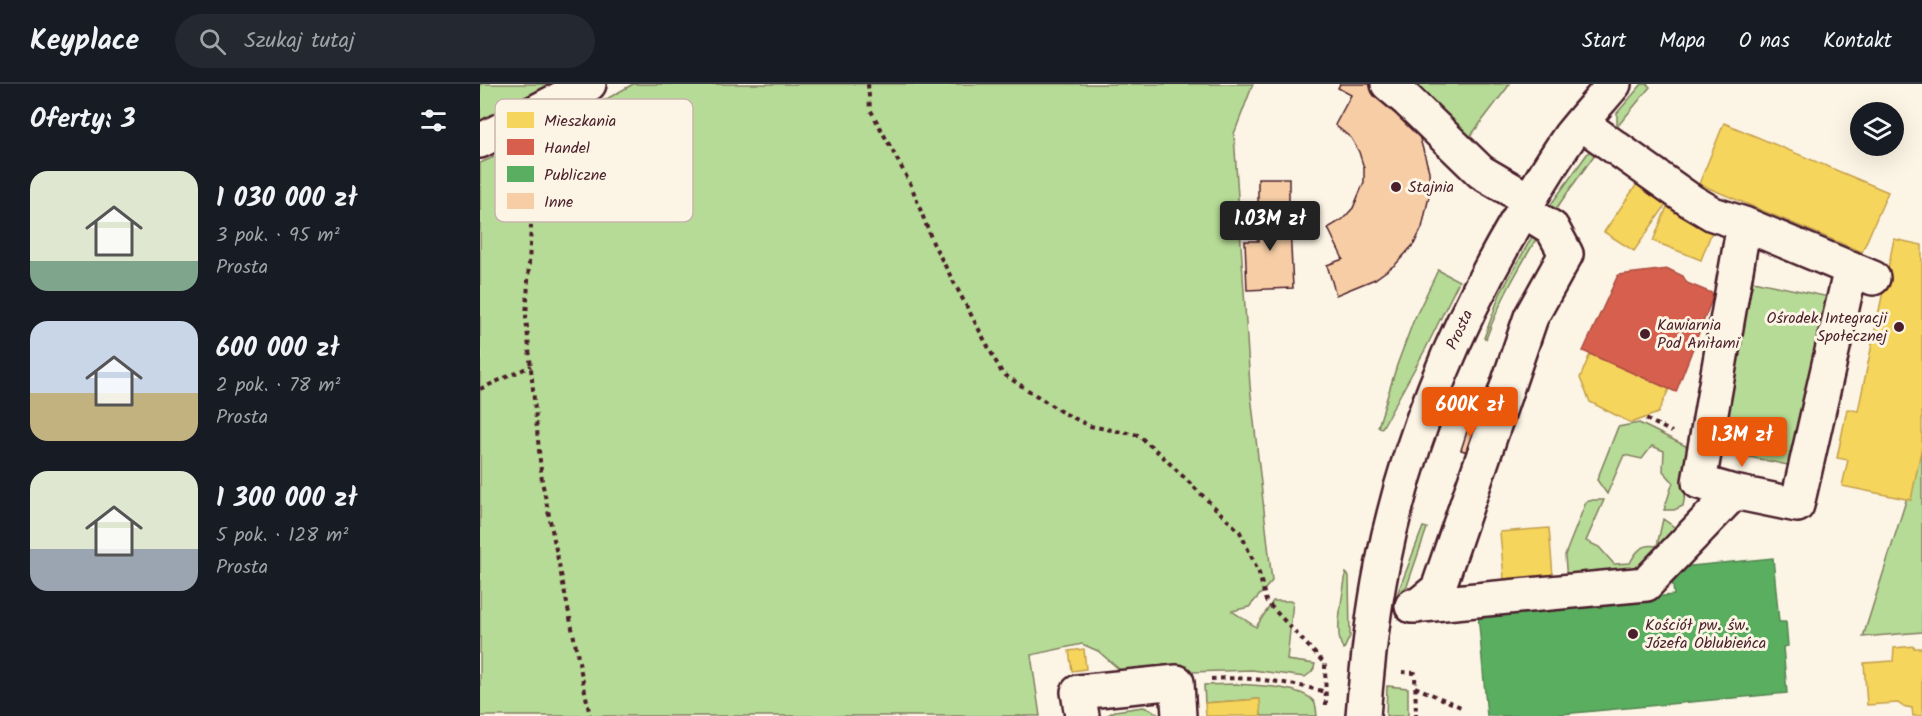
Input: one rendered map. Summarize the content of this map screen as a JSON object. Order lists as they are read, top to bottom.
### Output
{
  "streets": {
    "street": ["Prosta"]
  },
  "places": [
    "Stajnia",
    "Ośrodek Integracji Społecznej",
    "Kawiarnia Pod Aniłami",
    "Kościół pw. św. Józefa Oblubieńca"
  ],
  "legend": [
    "Mieszkania",
    "Handel",
    "Publiczne",
    "Inne"
  ],
  "page": {
    "header": "Keyplace",
    "search": "Szukaj tutaj",
    "nav": [
      "Start",
      "Mapa",
      "O nas",
      "Kontakt"
    ],
    "heading": "Oferty: 3",
    "list": [
      {
        "name": "1 030 000 zł",
        "note": "3 pok. · 95 m² · Prosta"
      },
      {
        "name": "600 000 zł",
        "note": "2 pok. · 78 m² · Prosta"
      },
      {
        "name": "1 300 000 zł",
        "note": "5 pok. · 128 m² · Prosta"
      }
    ],
    "price": ["1.03M zł", "600K zł", "1.3M zł"]
  }
}
